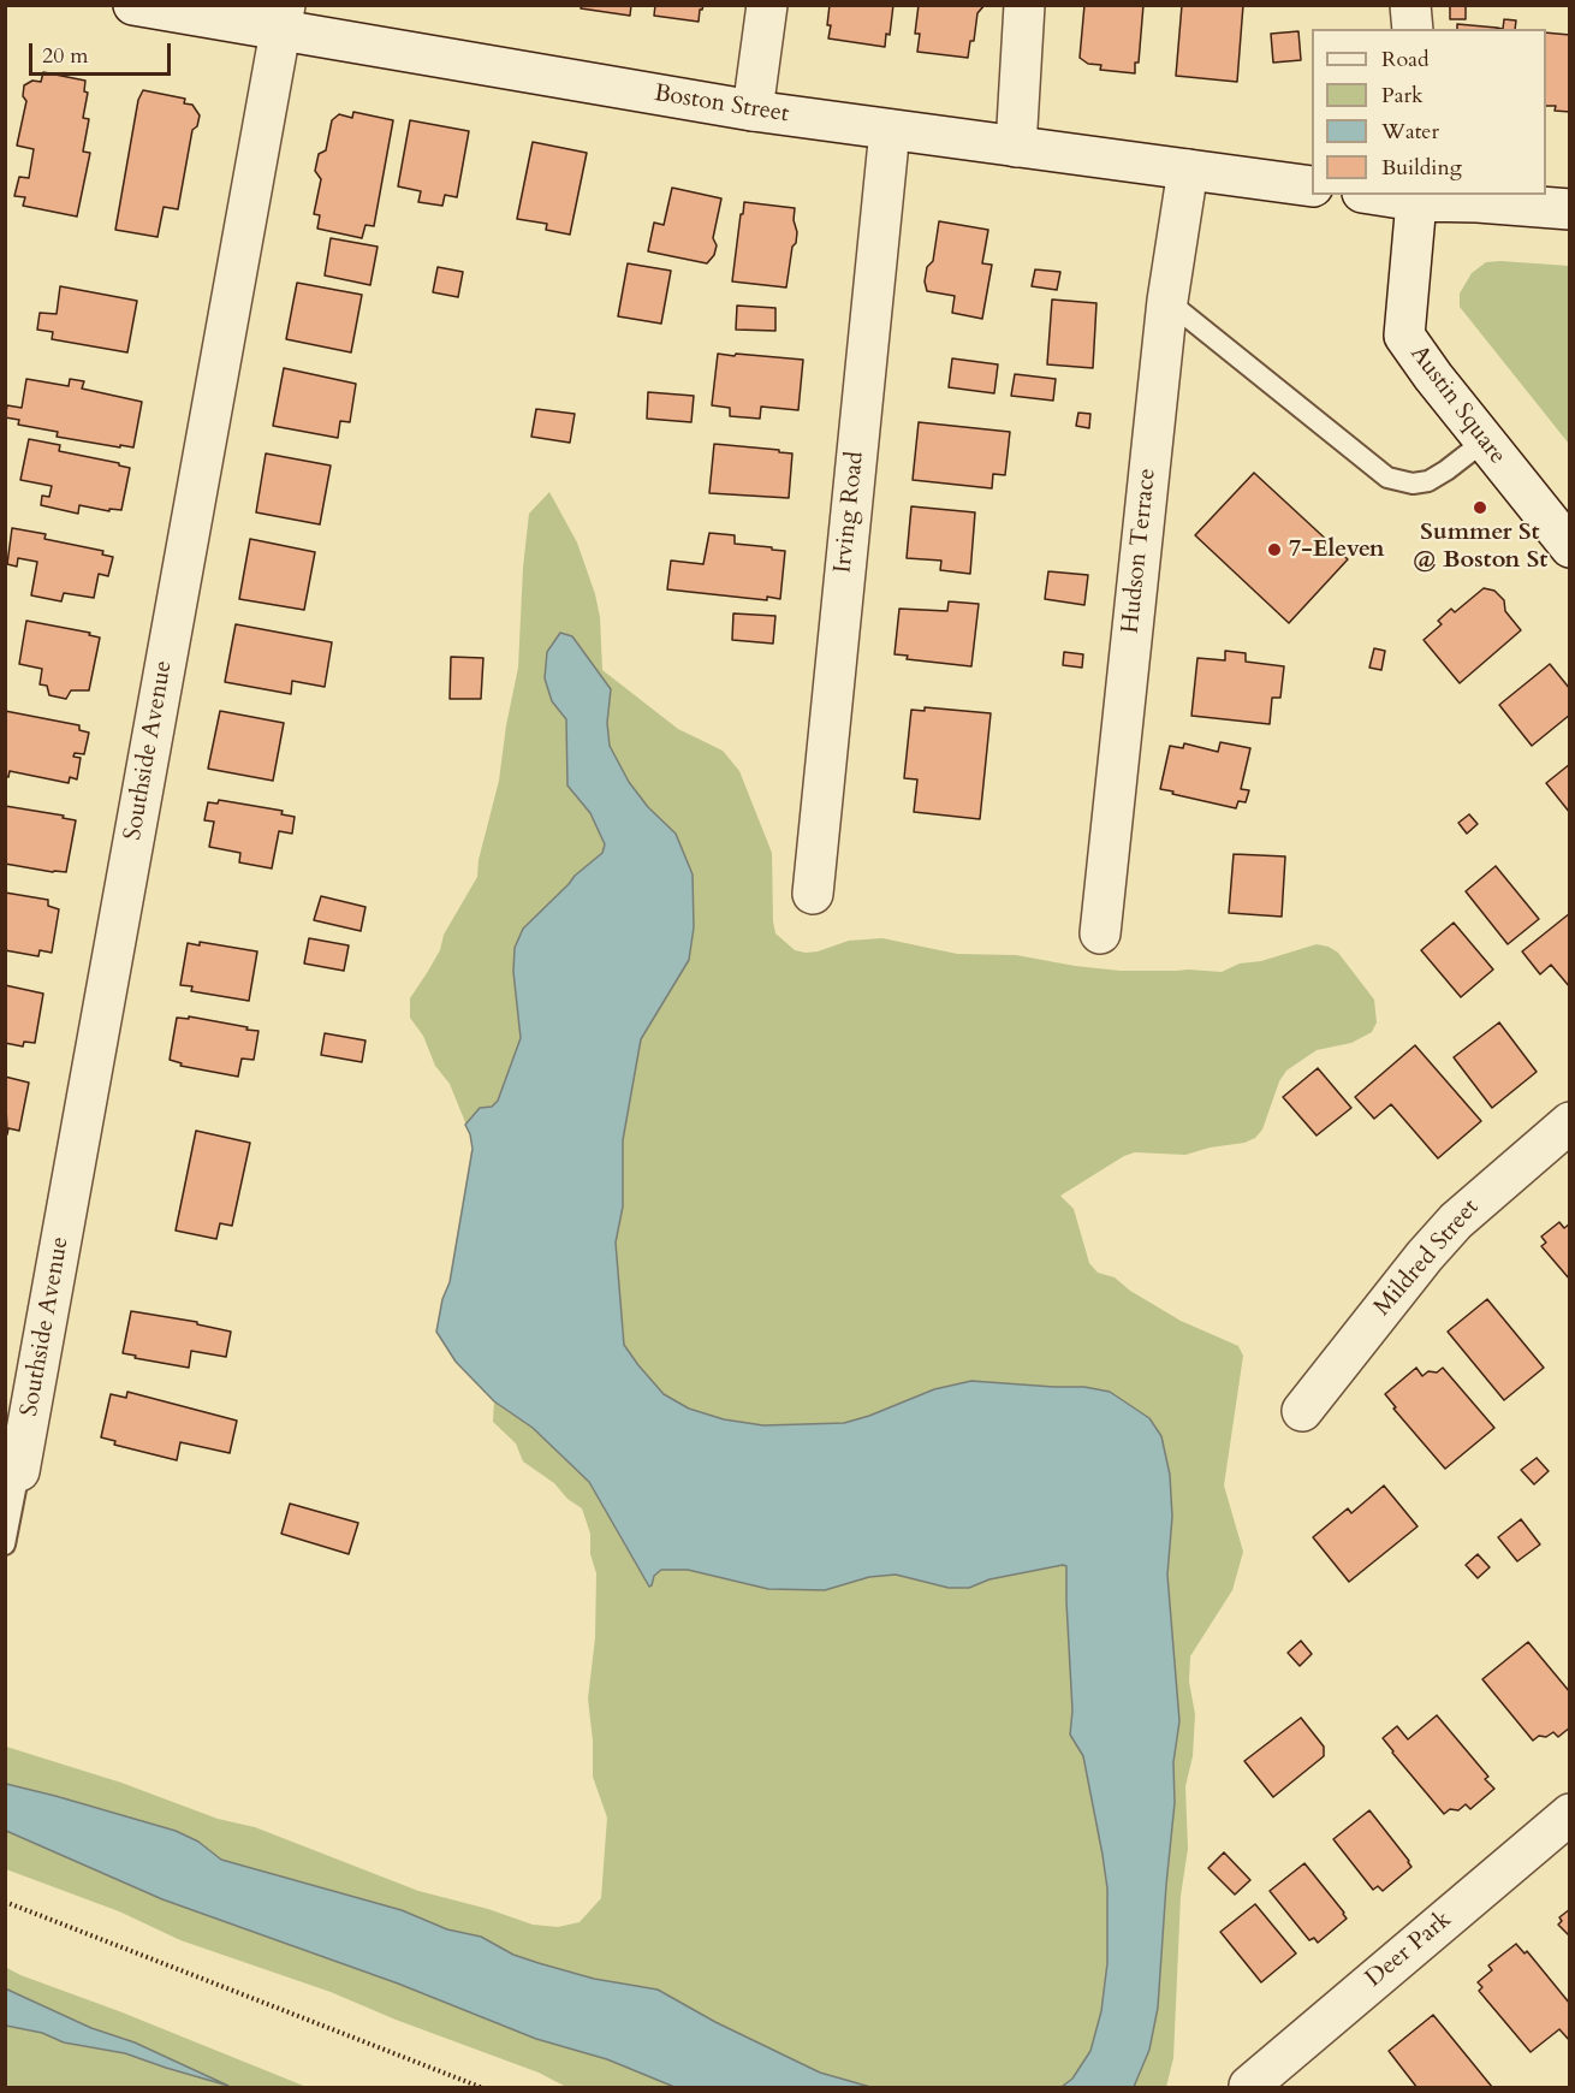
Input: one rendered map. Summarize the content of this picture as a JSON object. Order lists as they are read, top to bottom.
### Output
{
  "streets": {
    "street": [
      "Boston Street",
      "Austin Square",
      "Irving Road",
      "Hudson Terrace",
      "Southside Avenue",
      "Mildred Street",
      "Deer Park"
    ]
  },
  "crossings": [
    ["Boston Street", "Irving Road"],
    ["Boston Street", "Hudson Terrace"],
    ["Boston Street", "Southside Avenue"]
  ],
  "places": ["Summer St @ Boston St", "7-Eleven"],
  "legend": [
    "Road",
    "Park",
    "Water",
    "Building"
  ],
  "scale_bar": "20 m"
}
